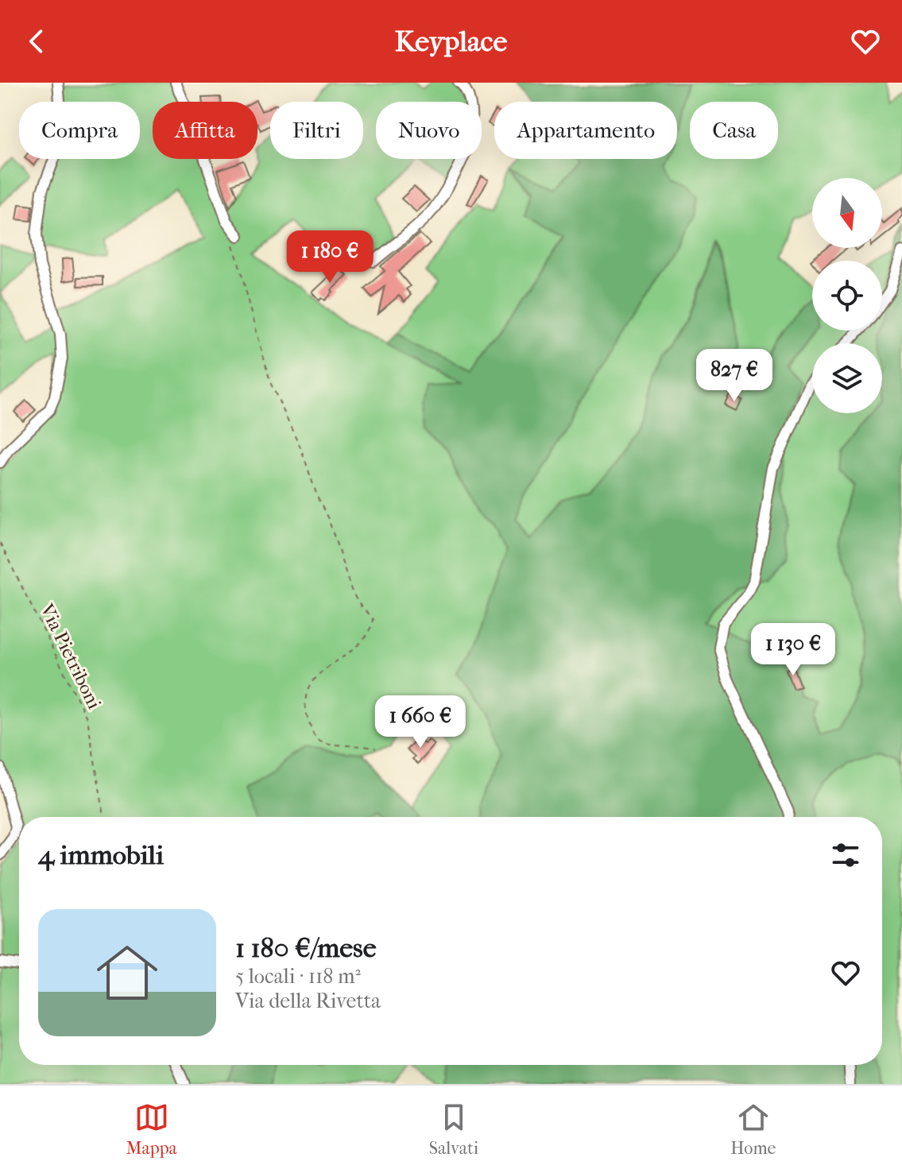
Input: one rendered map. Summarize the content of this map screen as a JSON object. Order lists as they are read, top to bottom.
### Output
{
  "streets": {
    "path": ["Via Pietriboni"]
  },
  "north": "bottom",
  "page": {
    "header": "Keyplace",
    "chip": [
      "Compra",
      "Affitta",
      "Filtri",
      "Nuovo",
      "Appartamento",
      "Casa"
    ],
    "price": [
      "1 180 €",
      "827 €",
      "1 130 €",
      "1 660 €"
    ],
    "heading": "4 immobili",
    "list": [
      {
        "name": "1 180 €/mese",
        "note": "5 locali · 118 m² · Via della Rivetta"
      }
    ],
    "tabs": ["Mappa", "Salvati", "Home"]
  }
}
